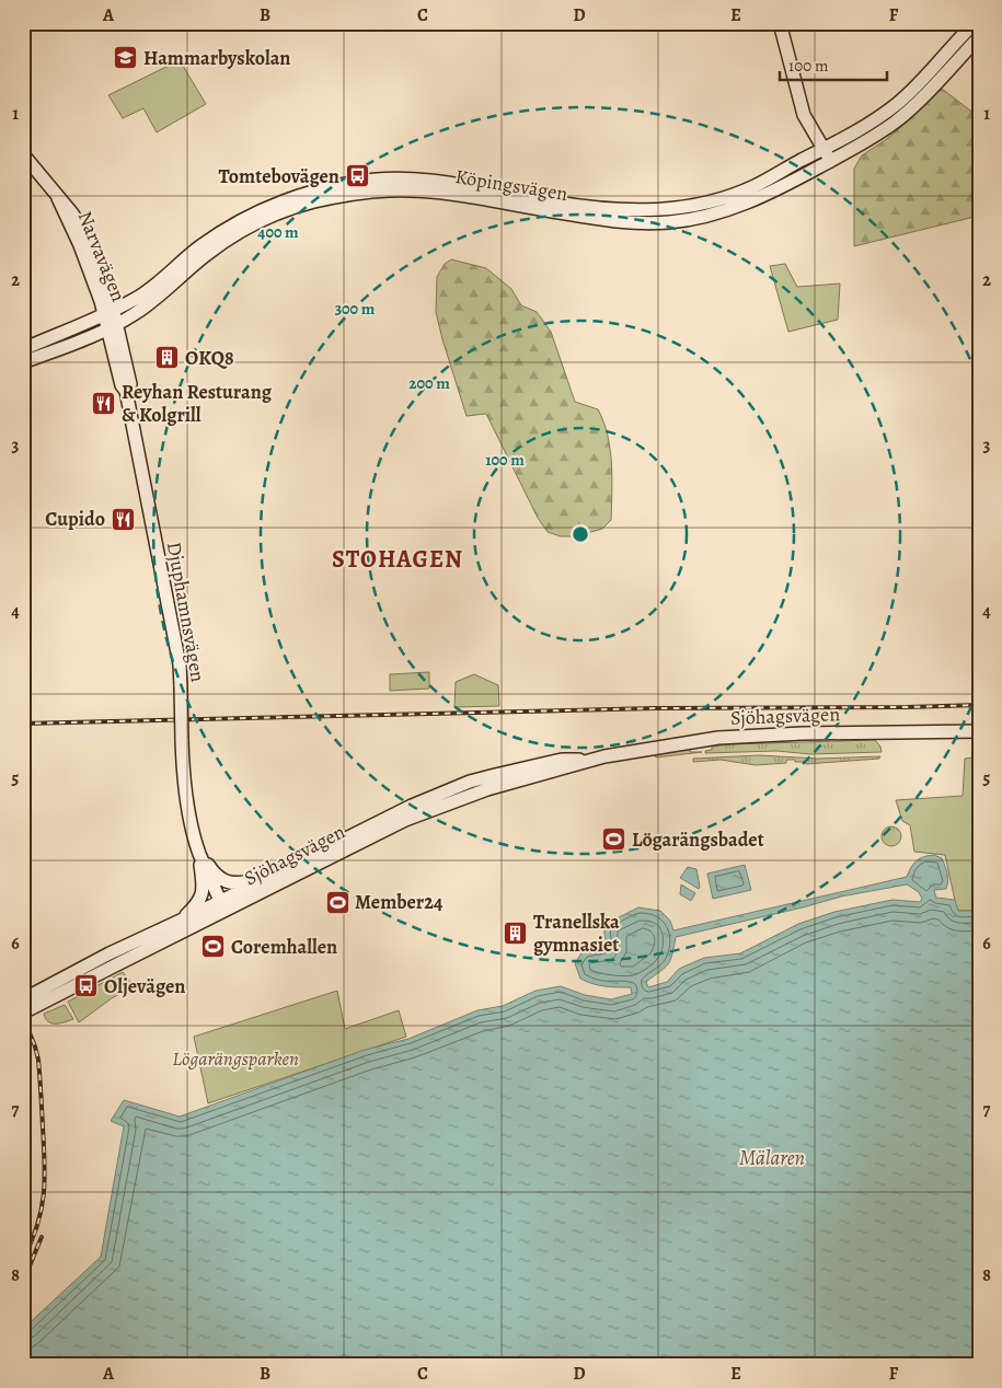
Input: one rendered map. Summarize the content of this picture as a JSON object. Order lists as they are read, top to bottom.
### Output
{
  "streets": {
    "main road": [
      "Köpingsvägen",
      "Narvavägen",
      "Djuphamnsvägen",
      "Sjöhagsvägen"
    ]
  },
  "crossings": [
    ["Köpingsvägen", "Narvavägen"],
    ["Köpingsvägen", "Djuphamnsvägen"],
    ["Narvavägen", "Djuphamnsvägen"],
    ["Djuphamnsvägen", "Sjöhagsvägen"]
  ],
  "districts": ["STOHAGEN"],
  "water": ["Mälaren"],
  "parks": ["Lögarängsparken"],
  "places": {
    "school or university": ["Hammarbyskolan"],
    "bus stop": ["Tomtebovägen", "Oljevägen"],
    "building": ["OKQ8", "Tranellska gymnasiet"],
    "restaurant": ["Reyhan Resturang & Kolgrill", "Cupido"],
    "sports": ["Lögarängsbadet", "Member24", "Coremhallen"]
  },
  "scale_bar": "100 m",
  "grid": {
    "columns": [
      "A",
      "B",
      "C",
      "D",
      "E",
      "F"
    ],
    "rows": [
      "1",
      "2",
      "3",
      "4",
      "5",
      "6",
      "7",
      "8"
    ]
  },
  "rings": [
    "400 m",
    "300 m",
    "200 m",
    "100 m"
  ]
}
